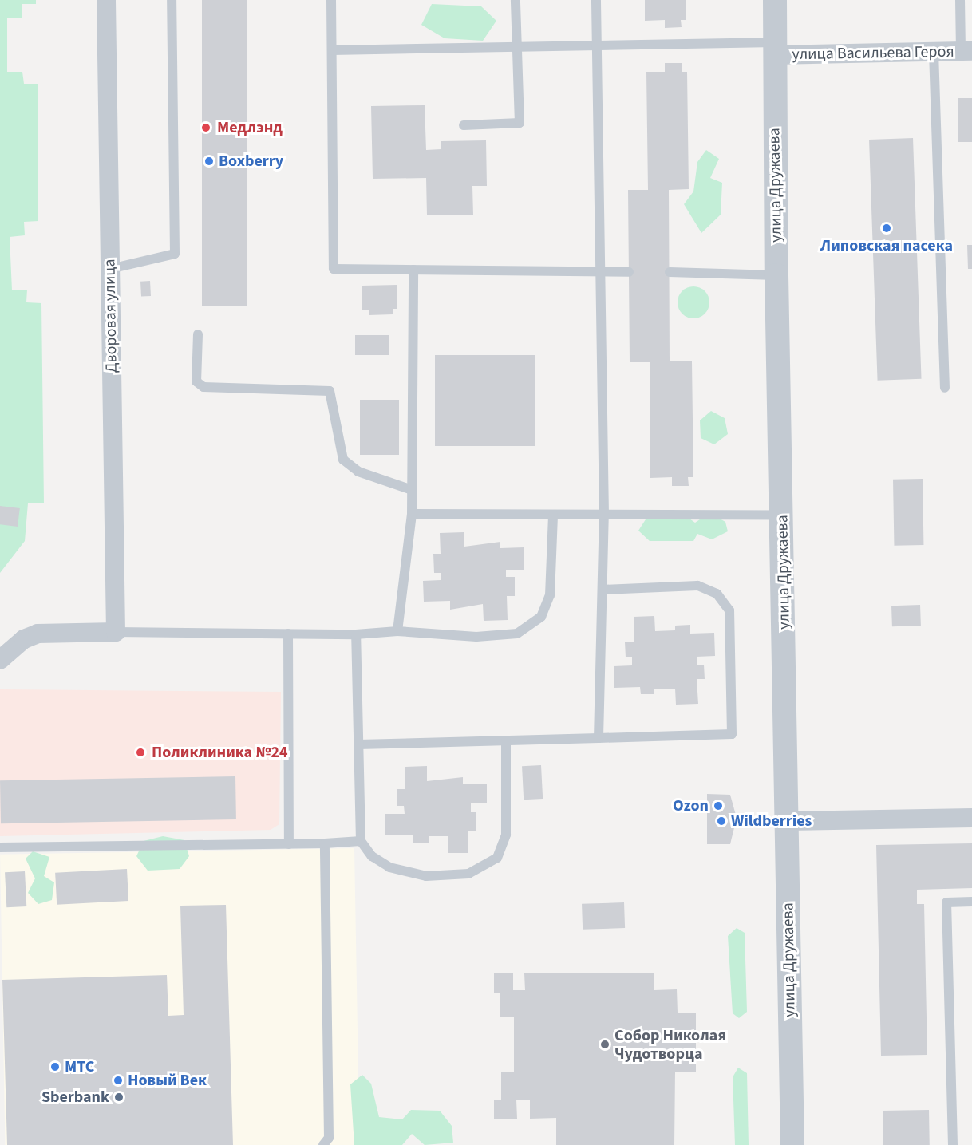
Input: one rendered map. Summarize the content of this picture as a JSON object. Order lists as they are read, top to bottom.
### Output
{
  "streets": {
    "street": ["улица Васильева Героя", "улица Дружаева", "Дворовая улица"]
  },
  "crossings": [
    ["улица Васильева Героя", "улица Дружаева"]
  ],
  "places": [
    "Медлэнд",
    "Boxberry",
    "Липовская пасека",
    "Поликлиника №24",
    "Ozon",
    "Wildberries",
    "Собор Николая Чудотворца",
    "МТС",
    "Новый Век",
    "Sberbank"
  ]
}
